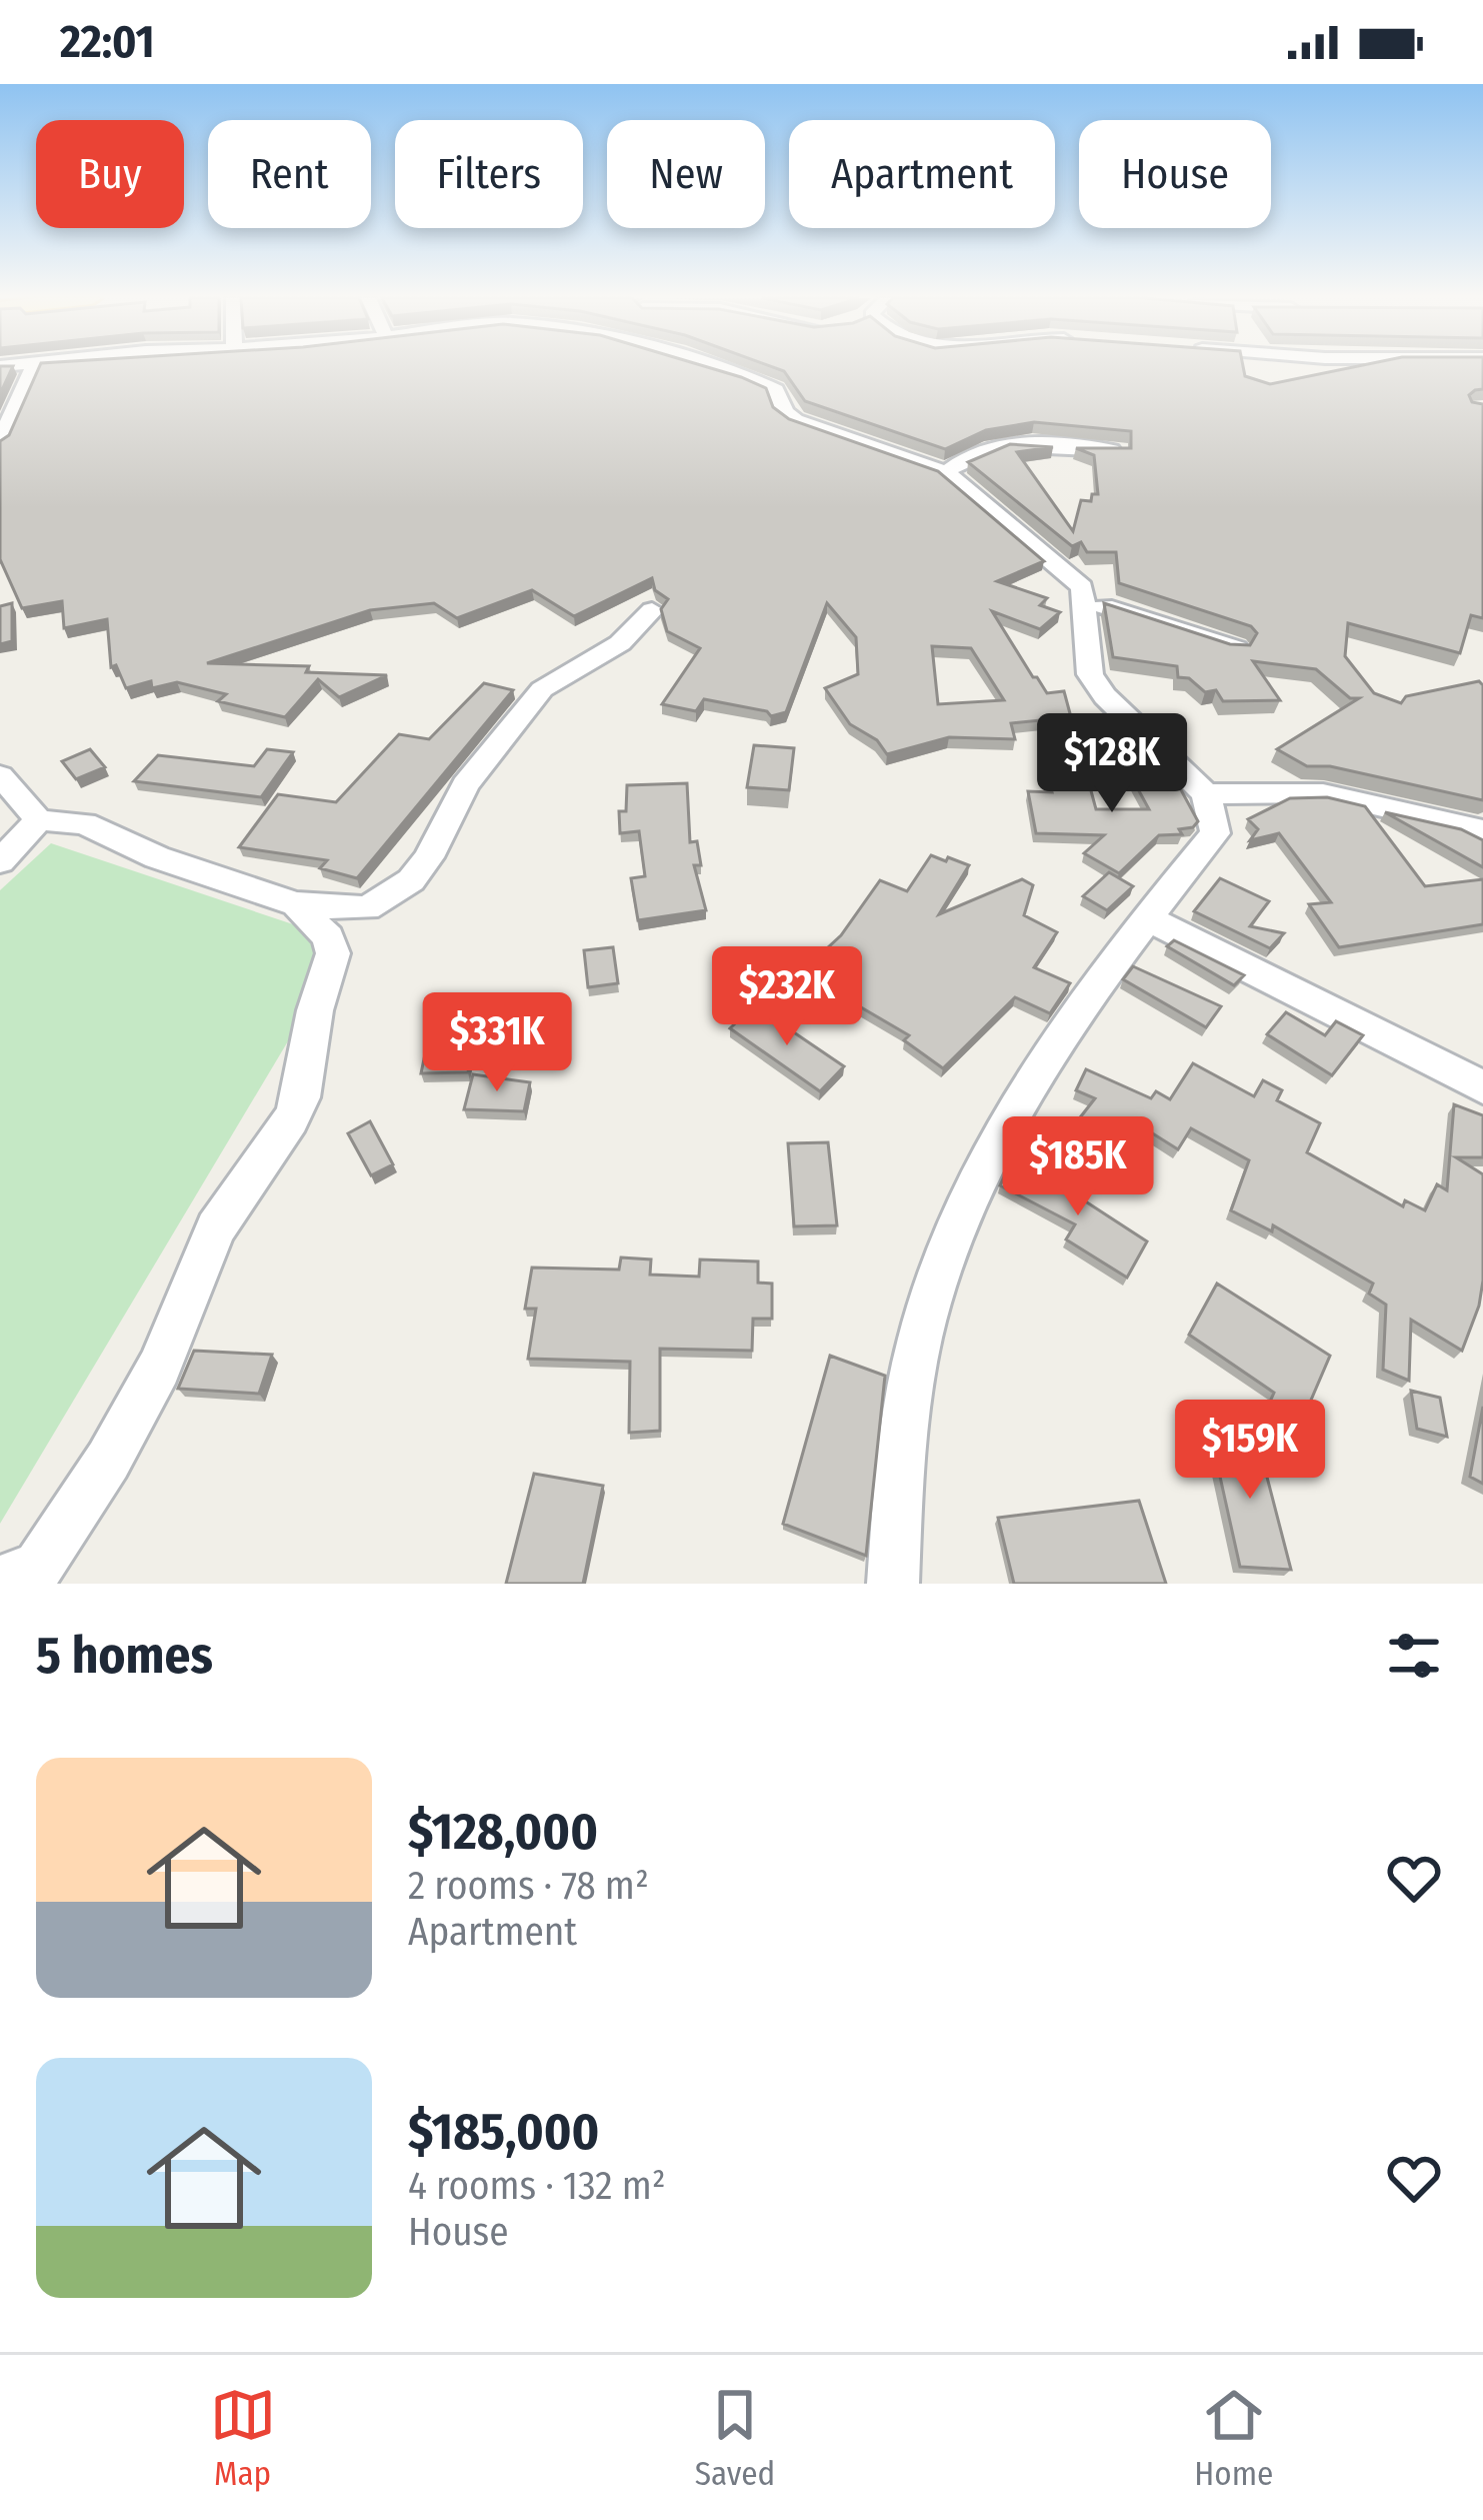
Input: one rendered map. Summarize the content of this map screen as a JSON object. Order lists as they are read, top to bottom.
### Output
{
  "page": {
    "status": "22:01",
    "chip": [
      "Buy",
      "Rent",
      "Filters",
      "New",
      "Apartment",
      "House"
    ],
    "price": [
      "$128K",
      "$232K",
      "$331K",
      "$185K",
      "$159K"
    ],
    "heading": "5 homes",
    "list": [
      {
        "name": "$128,000",
        "note": "2 rooms · 78 m² · Apartment"
      },
      {
        "name": "$185,000",
        "note": "4 rooms · 132 m² · House"
      }
    ],
    "tabs": ["Map", "Saved", "Home"]
  }
}
